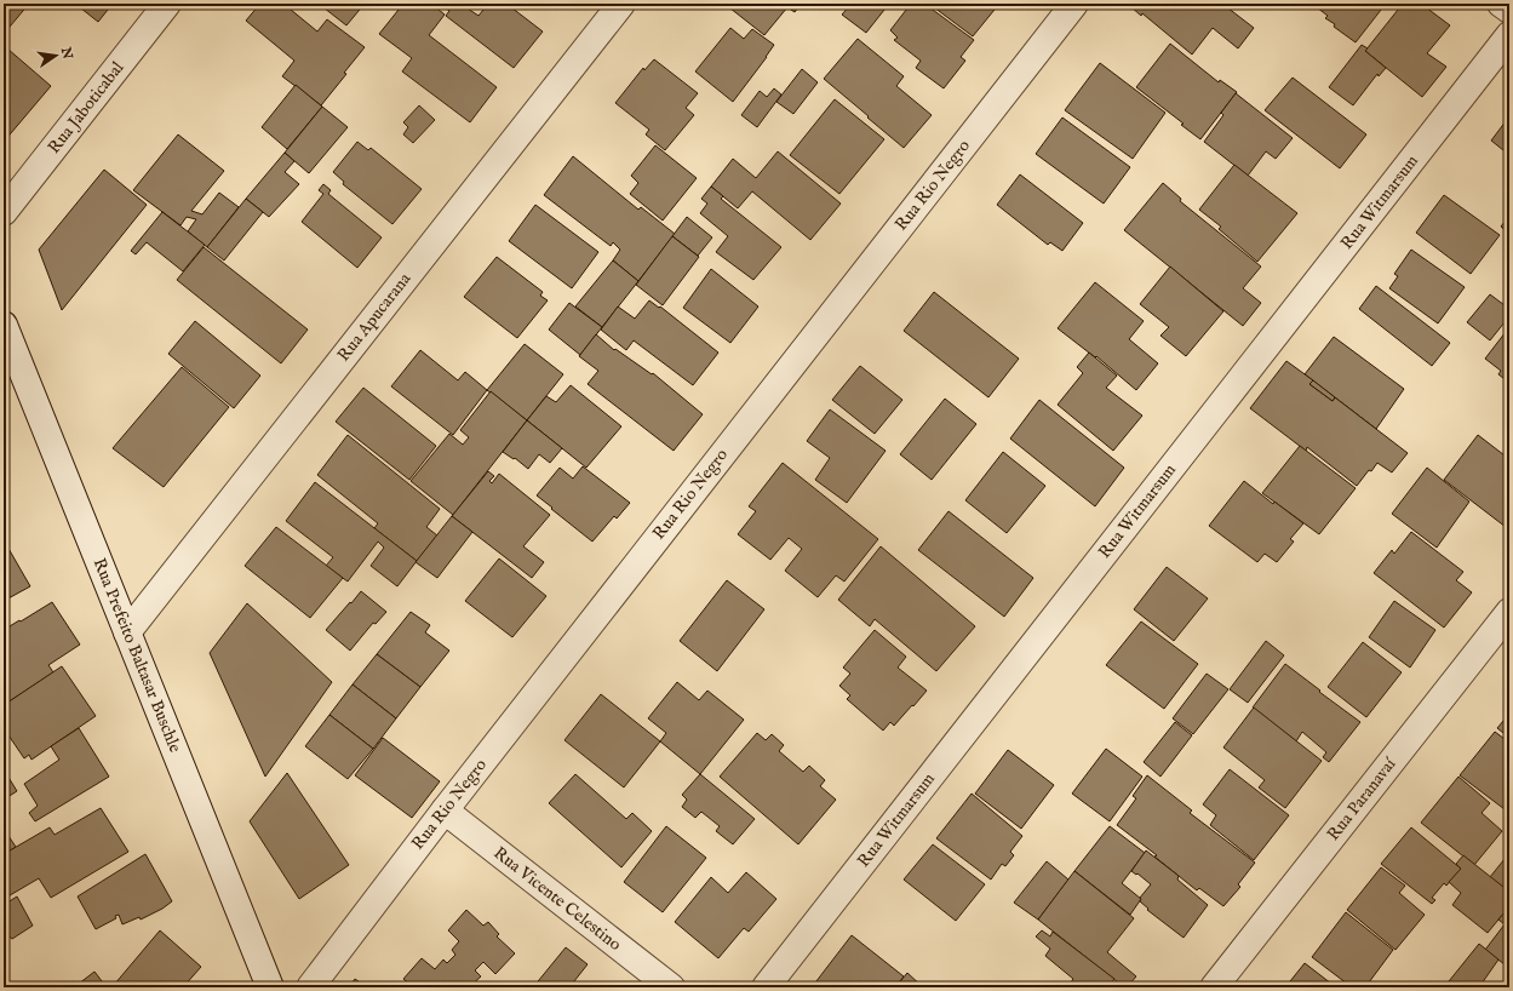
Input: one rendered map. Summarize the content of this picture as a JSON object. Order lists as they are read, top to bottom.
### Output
{
  "streets": {
    "street": [
      "Rua Jaboticabal",
      "Rua Rio Negro",
      "Rua Witmarsum",
      "Rua Apucarana",
      "Rua Prefeito Baltasar Buschle",
      "Rua Paranavaí",
      "Rua Vicente Celestino"
    ]
  },
  "crossings": [
    ["Rua Rio Negro", "Rua Vicente Celestino"],
    ["Rua Apucarana", "Rua Prefeito Baltasar Buschle"]
  ],
  "north": "right"
}
